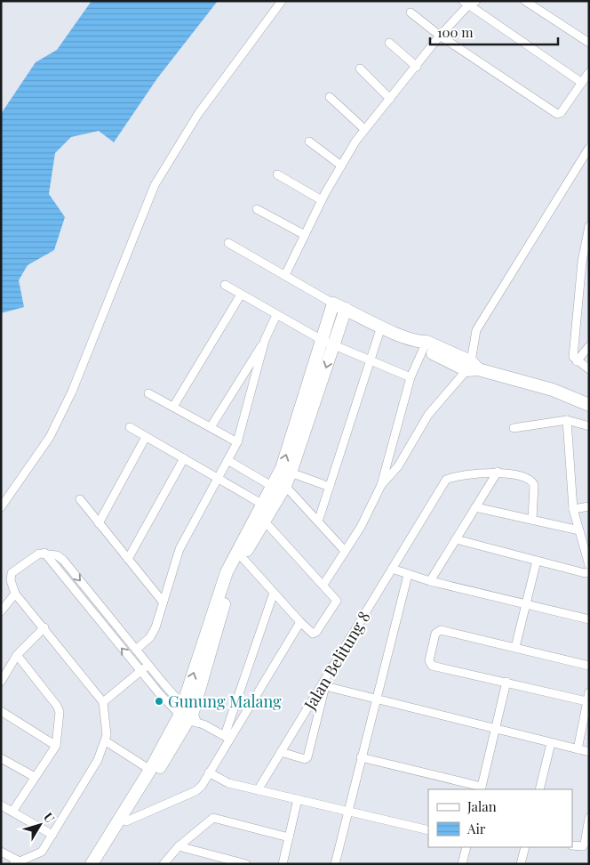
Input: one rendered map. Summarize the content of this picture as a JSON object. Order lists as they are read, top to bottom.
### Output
{
  "streets": {
    "street": ["Jalan Belitung 8"]
  },
  "places": ["Gunung Malang"],
  "legend": ["Jalan", "Air"],
  "scale_bar": "100 m",
  "north": "top right"
}
